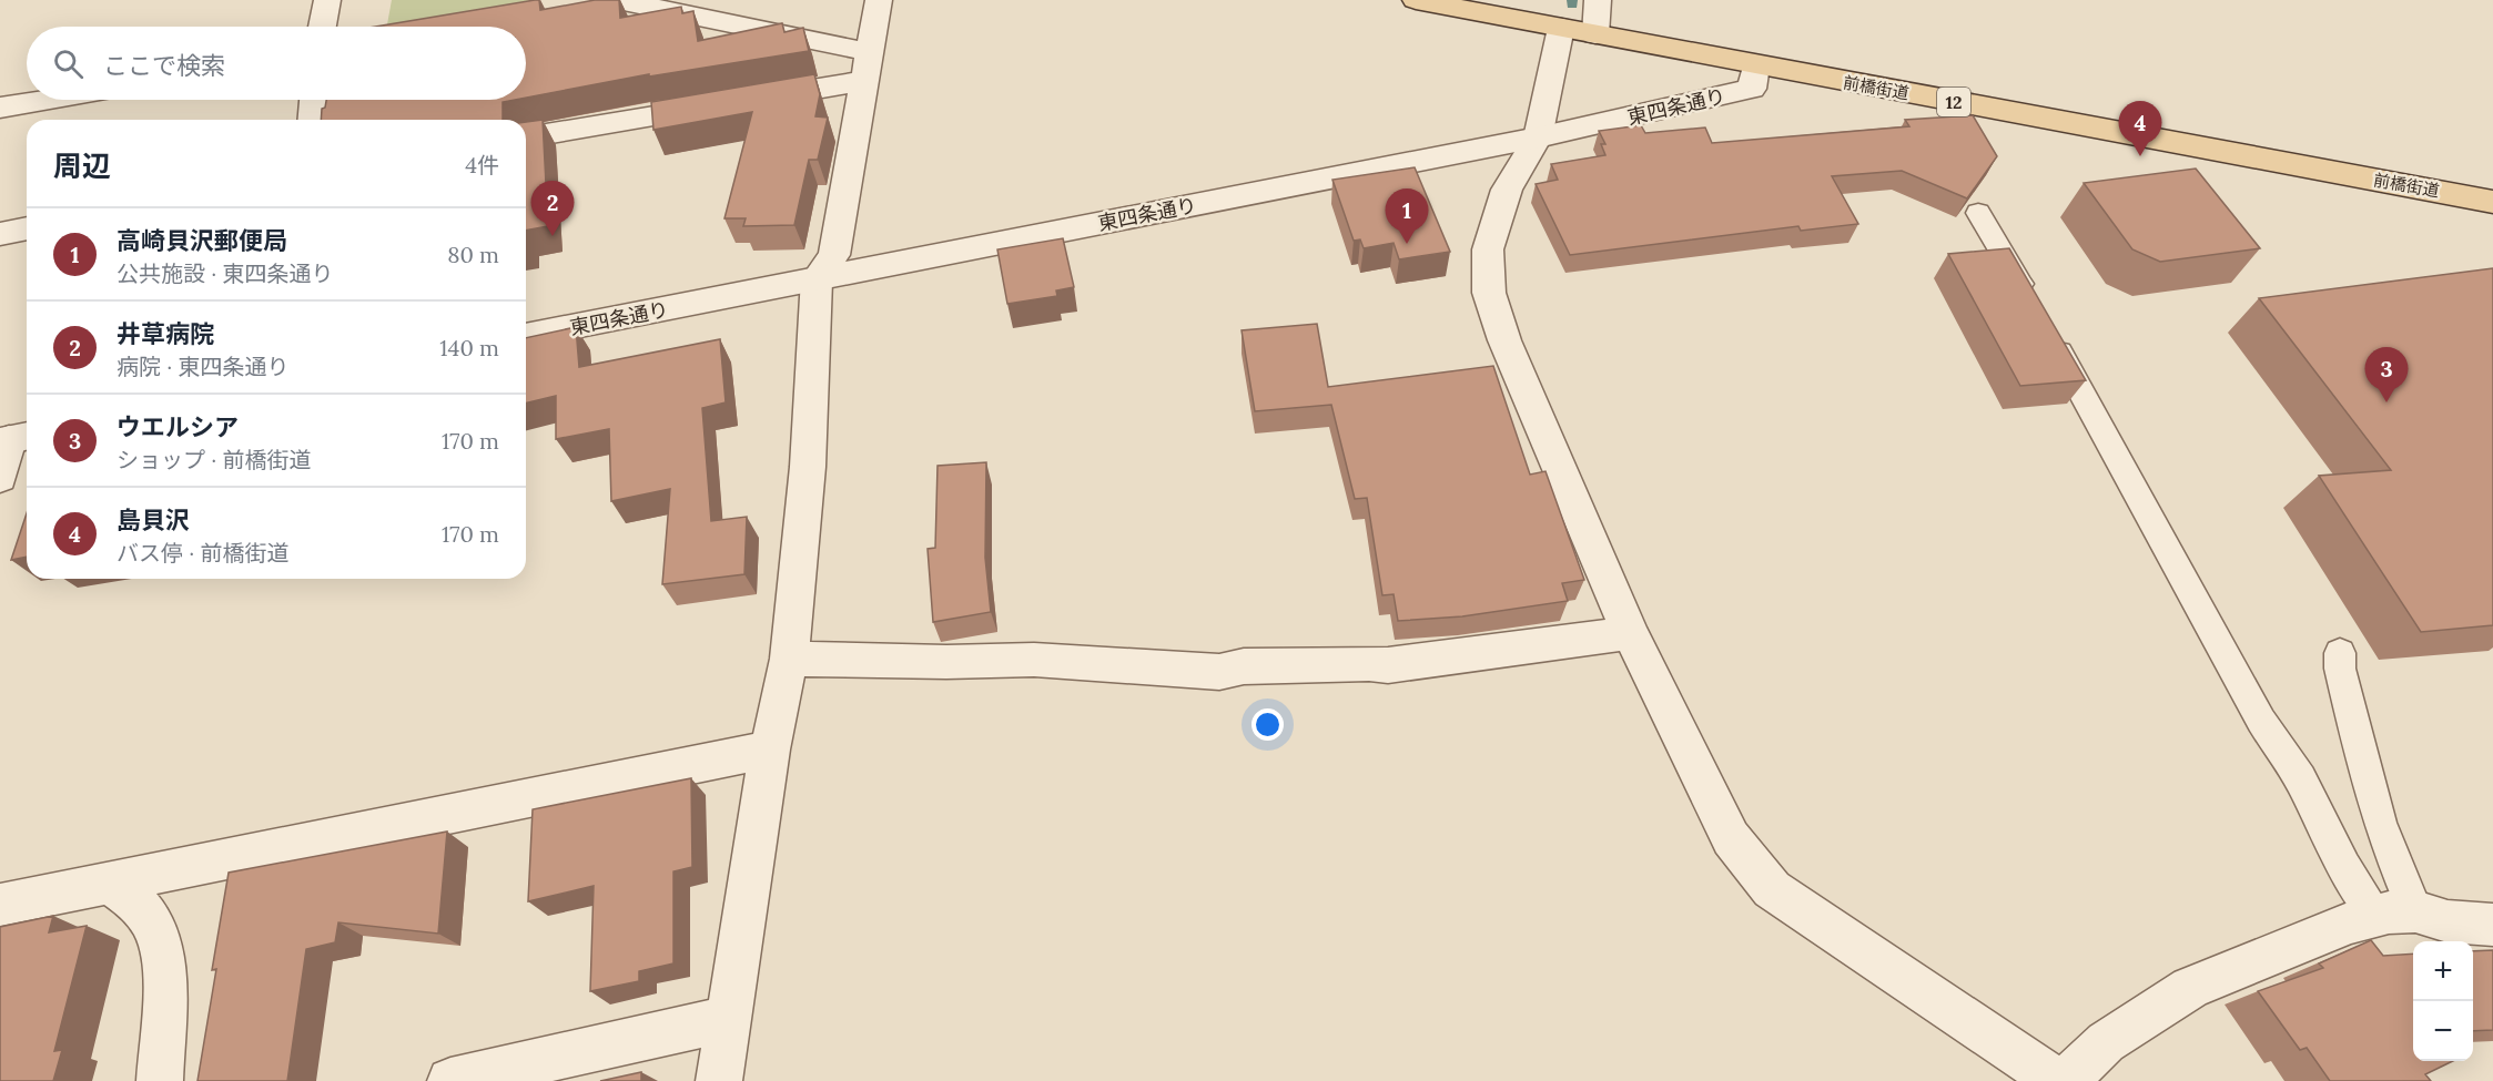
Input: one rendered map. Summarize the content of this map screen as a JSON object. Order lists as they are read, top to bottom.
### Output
{
  "streets": {
    "main road": ["前橋街道", "12"],
    "street": ["東四条通り"]
  },
  "crossings": [
    ["前橋街道", "東四条通り"]
  ],
  "page": {
    "search": "ここで検索",
    "pins": [
      "4",
      "2",
      "1",
      "3"
    ],
    "heading": ["周辺", "4件"],
    "list": [
      {
        "mark": "1",
        "name": "高崎貝沢郵便局",
        "note": "公共施設 · 東四条通り",
        "value": "80 m"
      },
      {
        "mark": "2",
        "name": "井草病院",
        "note": "病院 · 東四条通り",
        "value": "140 m"
      },
      {
        "mark": "3",
        "name": "ウエルシア",
        "note": "ショップ · 前橋街道",
        "value": "170 m"
      },
      {
        "mark": "4",
        "name": "島貝沢",
        "note": "バス停 · 前橋街道",
        "value": "170 m"
      }
    ],
    "map_buttons": ["+", "−"]
  }
}
